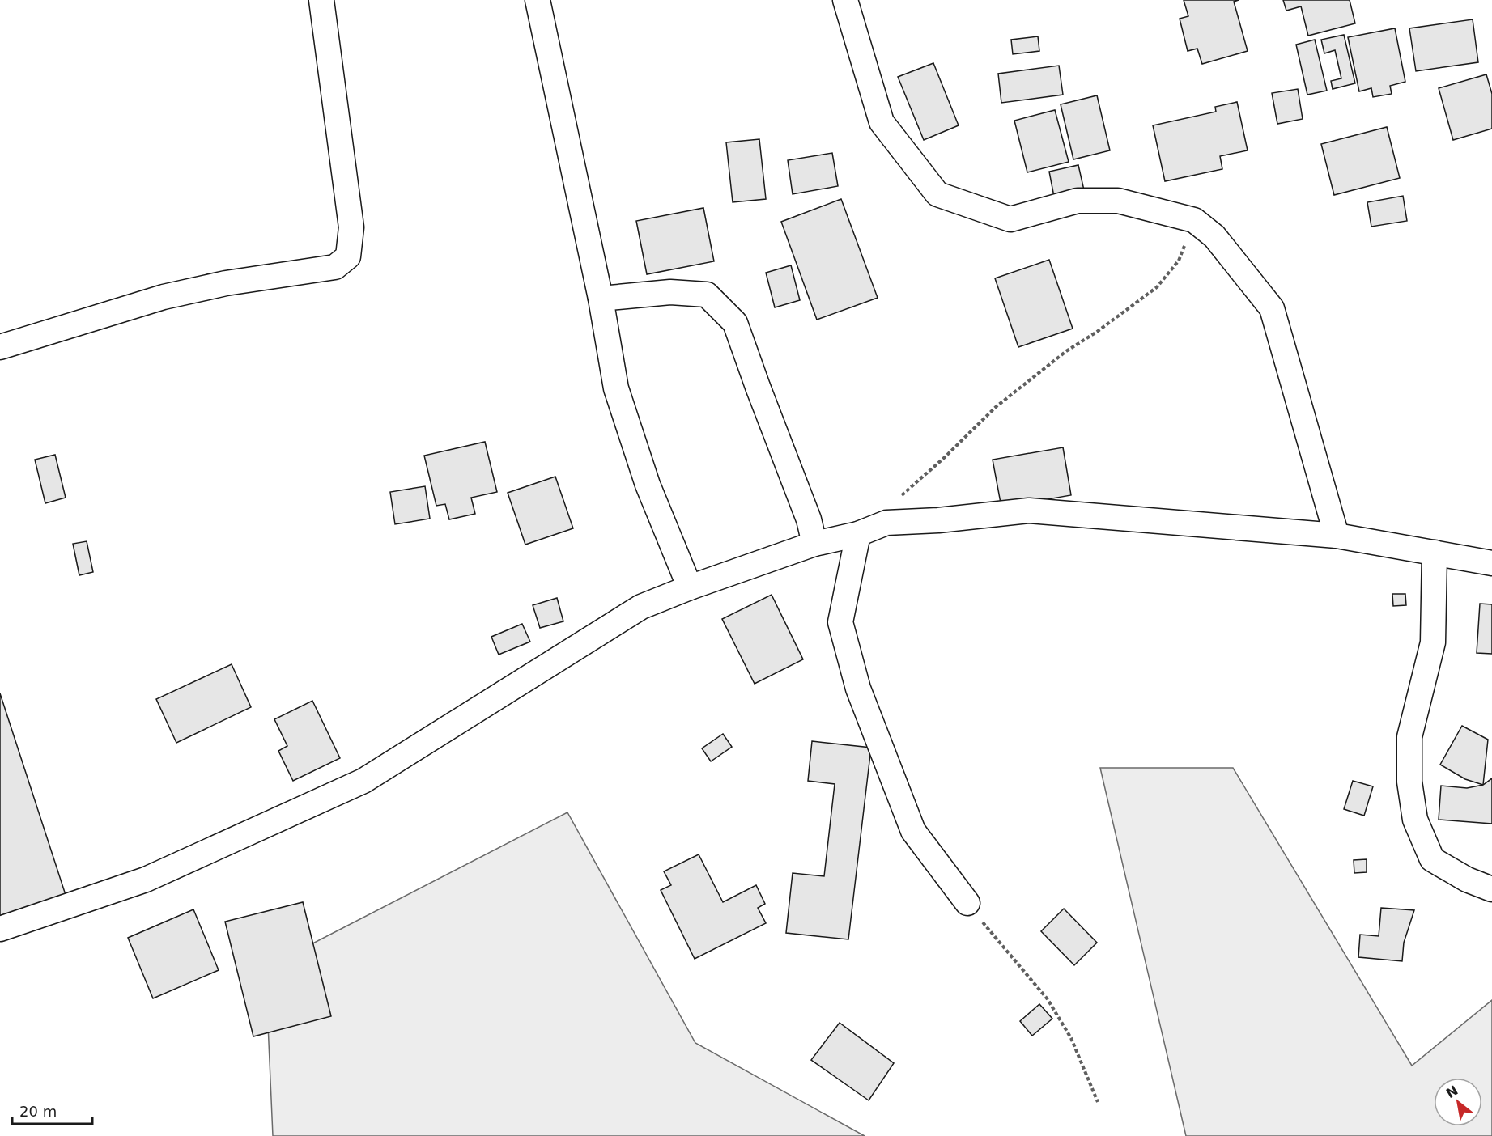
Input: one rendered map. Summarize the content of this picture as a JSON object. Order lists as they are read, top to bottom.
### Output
{
  "scale_bar": "20 m",
  "north": "top left"
}
